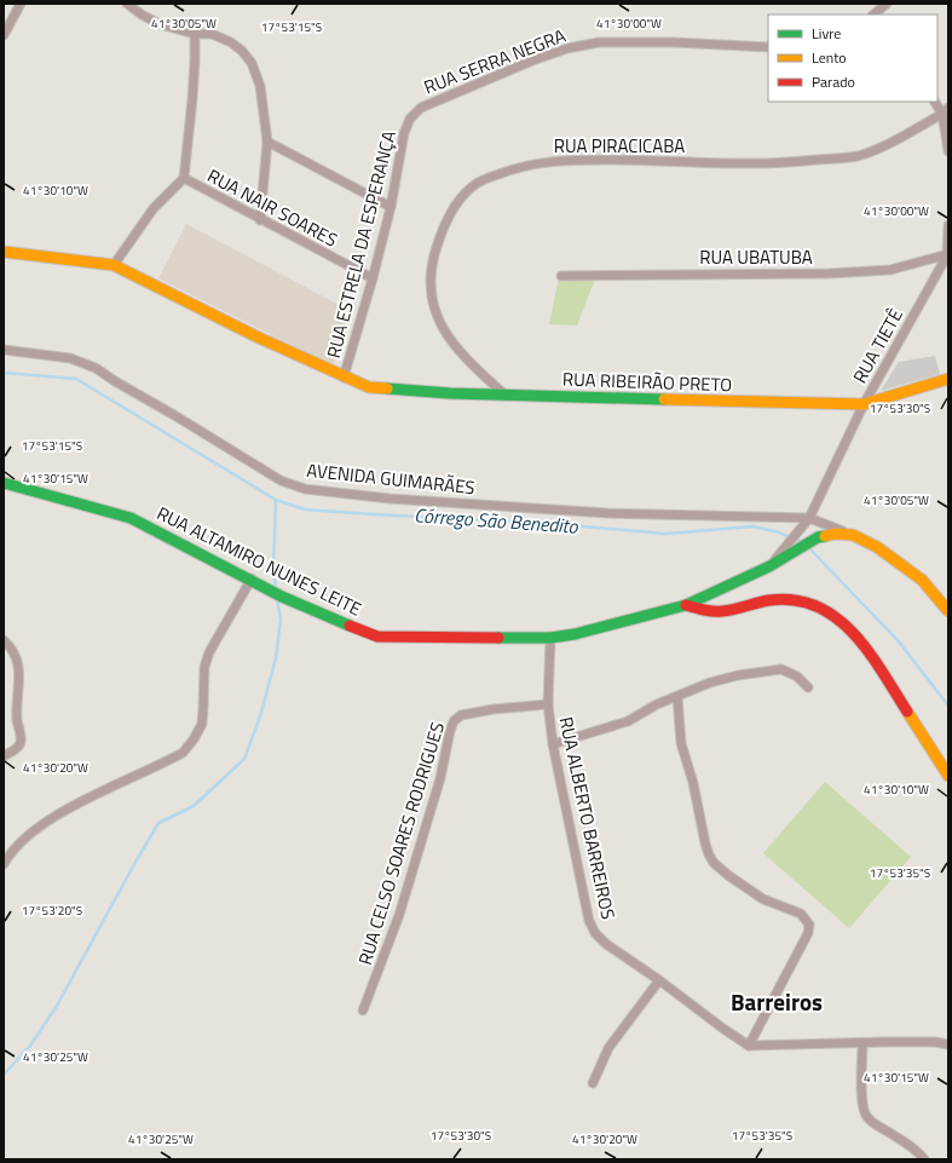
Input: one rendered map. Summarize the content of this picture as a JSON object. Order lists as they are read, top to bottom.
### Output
{
  "streets": {
    "street": [
      "RUA SERRA NEGRA",
      "RUA PIRACICABA",
      "RUA NAIR SOARES",
      "RUA ESTRELA DA ESPERANÇA",
      "RUA UBATUBA",
      "RUA TIETÊ",
      "RUA RIBEIRÃO PRETO",
      "AVENIDA GUIMARÃES",
      "RUA ALTAMIRO NUNES LEITE",
      "RUA ALBERTO BARREIROS",
      "RUA CELSO SOARES RODRIGUES"
    ]
  },
  "crossings": [
    ["RUA SERRA NEGRA", "RUA ESTRELA DA ESPERANÇA"],
    ["RUA PIRACICABA", "RUA RIBEIRÃO PRETO"],
    ["RUA NAIR SOARES", "RUA ESTRELA DA ESPERANÇA"],
    ["RUA ESTRELA DA ESPERANÇA", "RUA RIBEIRÃO PRETO"],
    ["RUA UBATUBA", "RUA TIETÊ"],
    ["RUA TIETÊ", "RUA RIBEIRÃO PRETO"],
    ["RUA TIETÊ", "AVENIDA GUIMARÃES"],
    ["RUA TIETÊ", "RUA ALTAMIRO NUNES LEITE"],
    ["RUA ALTAMIRO NUNES LEITE", "RUA ALBERTO BARREIROS"],
    ["RUA ALBERTO BARREIROS", "RUA CELSO SOARES RODRIGUES"]
  ],
  "districts": ["Barreiros"],
  "water": ["Córrego São Benedito"],
  "legend": ["Livre", "Lento", "Parado"],
  "coordinates": [
    "41°30'05\"W",
    "41°30'00\"W",
    "17°53'15\"S",
    "41°30'10\"W",
    "17°53'30\"S",
    "41°30'15\"W",
    "41°30'20\"W",
    "17°53'35\"S",
    "17°53'20\"S",
    "41°30'25\"W"
  ]
}
